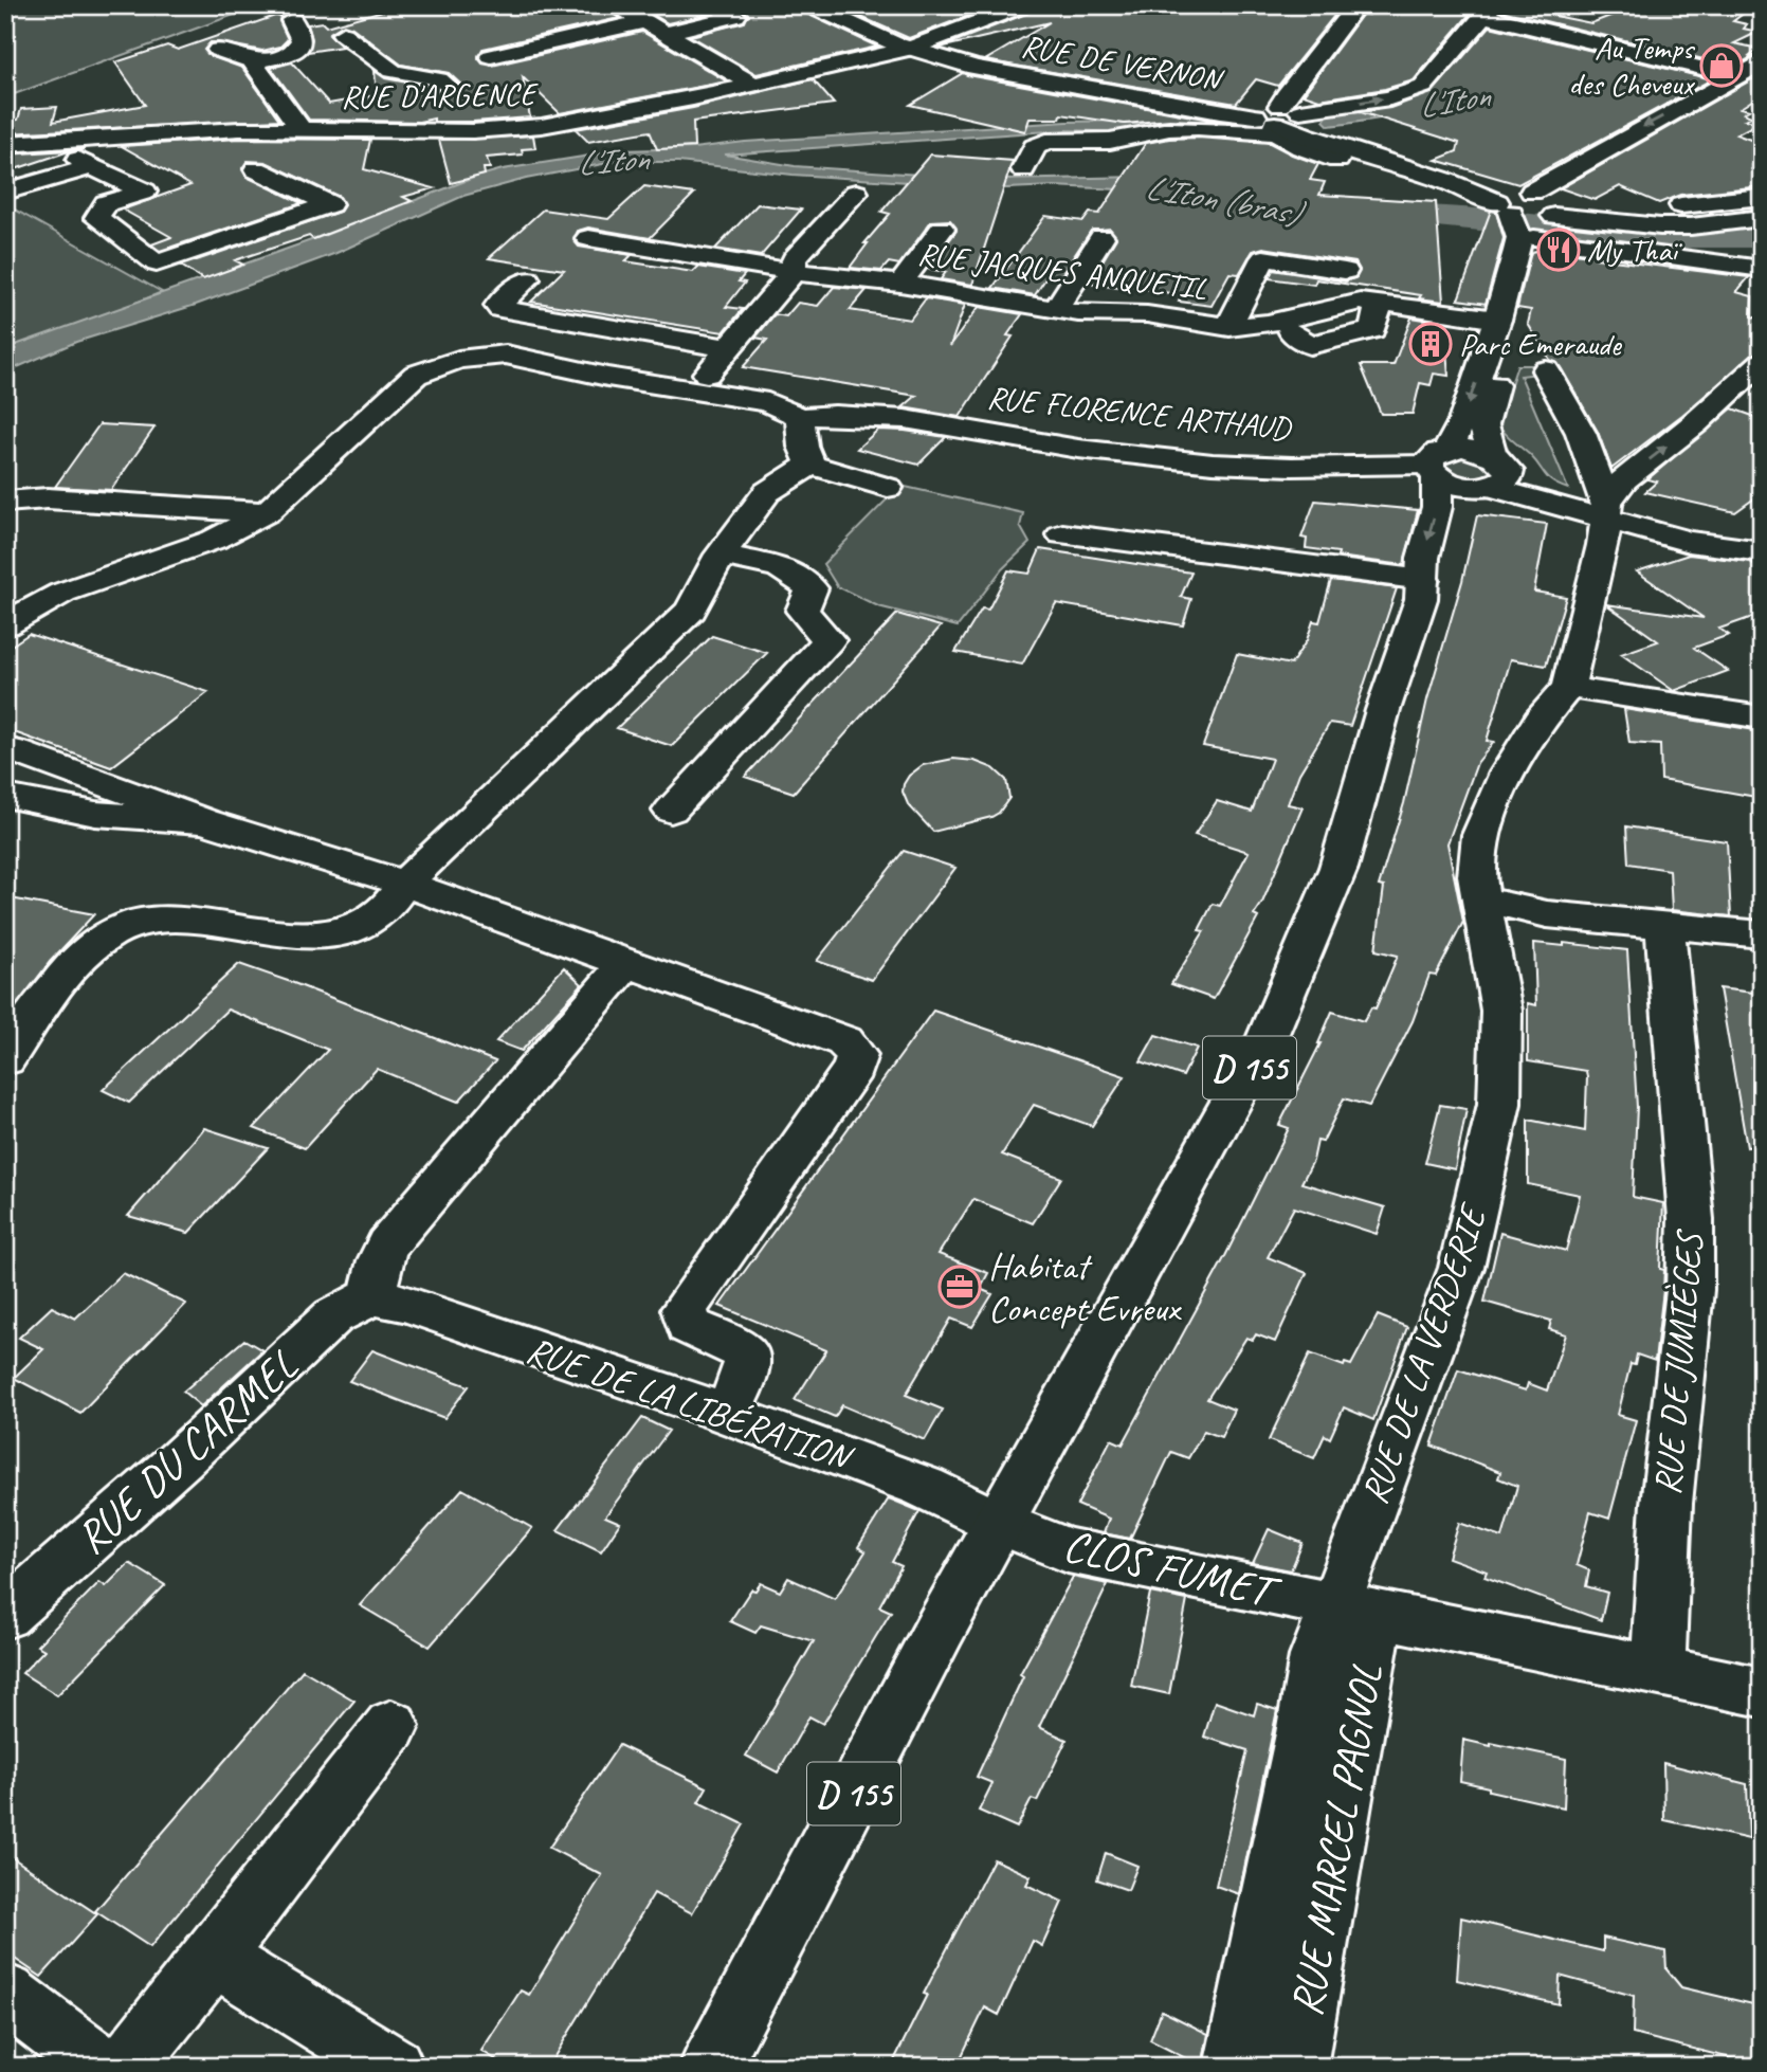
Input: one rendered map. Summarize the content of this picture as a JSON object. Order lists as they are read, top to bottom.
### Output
{
  "streets": {
    "street": [
      "RUE DE VERNON",
      "RUE D'ARGENCE",
      "RUE JACQUES ANQUETIL",
      "RUE FLORENCE ARTHAUD",
      "D 155",
      "RUE DE LA VERDERIE",
      "RUE DE JUMIÈGES",
      "RUE DE LA LIBÉRATION",
      "RUE DU CARMEL",
      "CLOS FUMET",
      "RUE MARCEL PAGNOL"
    ]
  },
  "crossings": [
    ["RUE DE VERNON", "RUE D'ARGENCE"],
    ["RUE JACQUES ANQUETIL", "D 155"],
    ["RUE FLORENCE ARTHAUD", "D 155"],
    ["D 155", "RUE DE LA LIBÉRATION"],
    ["D 155", "CLOS FUMET"],
    ["RUE DE LA VERDERIE", "CLOS FUMET"],
    ["RUE DE LA VERDERIE", "RUE MARCEL PAGNOL"],
    ["RUE DE JUMIÈGES", "CLOS FUMET"],
    ["RUE DE LA LIBÉRATION", "RUE DU CARMEL"],
    ["RUE DE LA LIBÉRATION", "CLOS FUMET"],
    ["CLOS FUMET", "RUE MARCEL PAGNOL"]
  ],
  "water": ["L'Iton", "L'Iton (bras)"],
  "places": {
    "shop": ["Au Temps des Cheveux"],
    "restaurant": ["My Thaï"],
    "building": ["Parc Emeraude"],
    "office": ["Habitat Concept Evreux"]
  }
}
